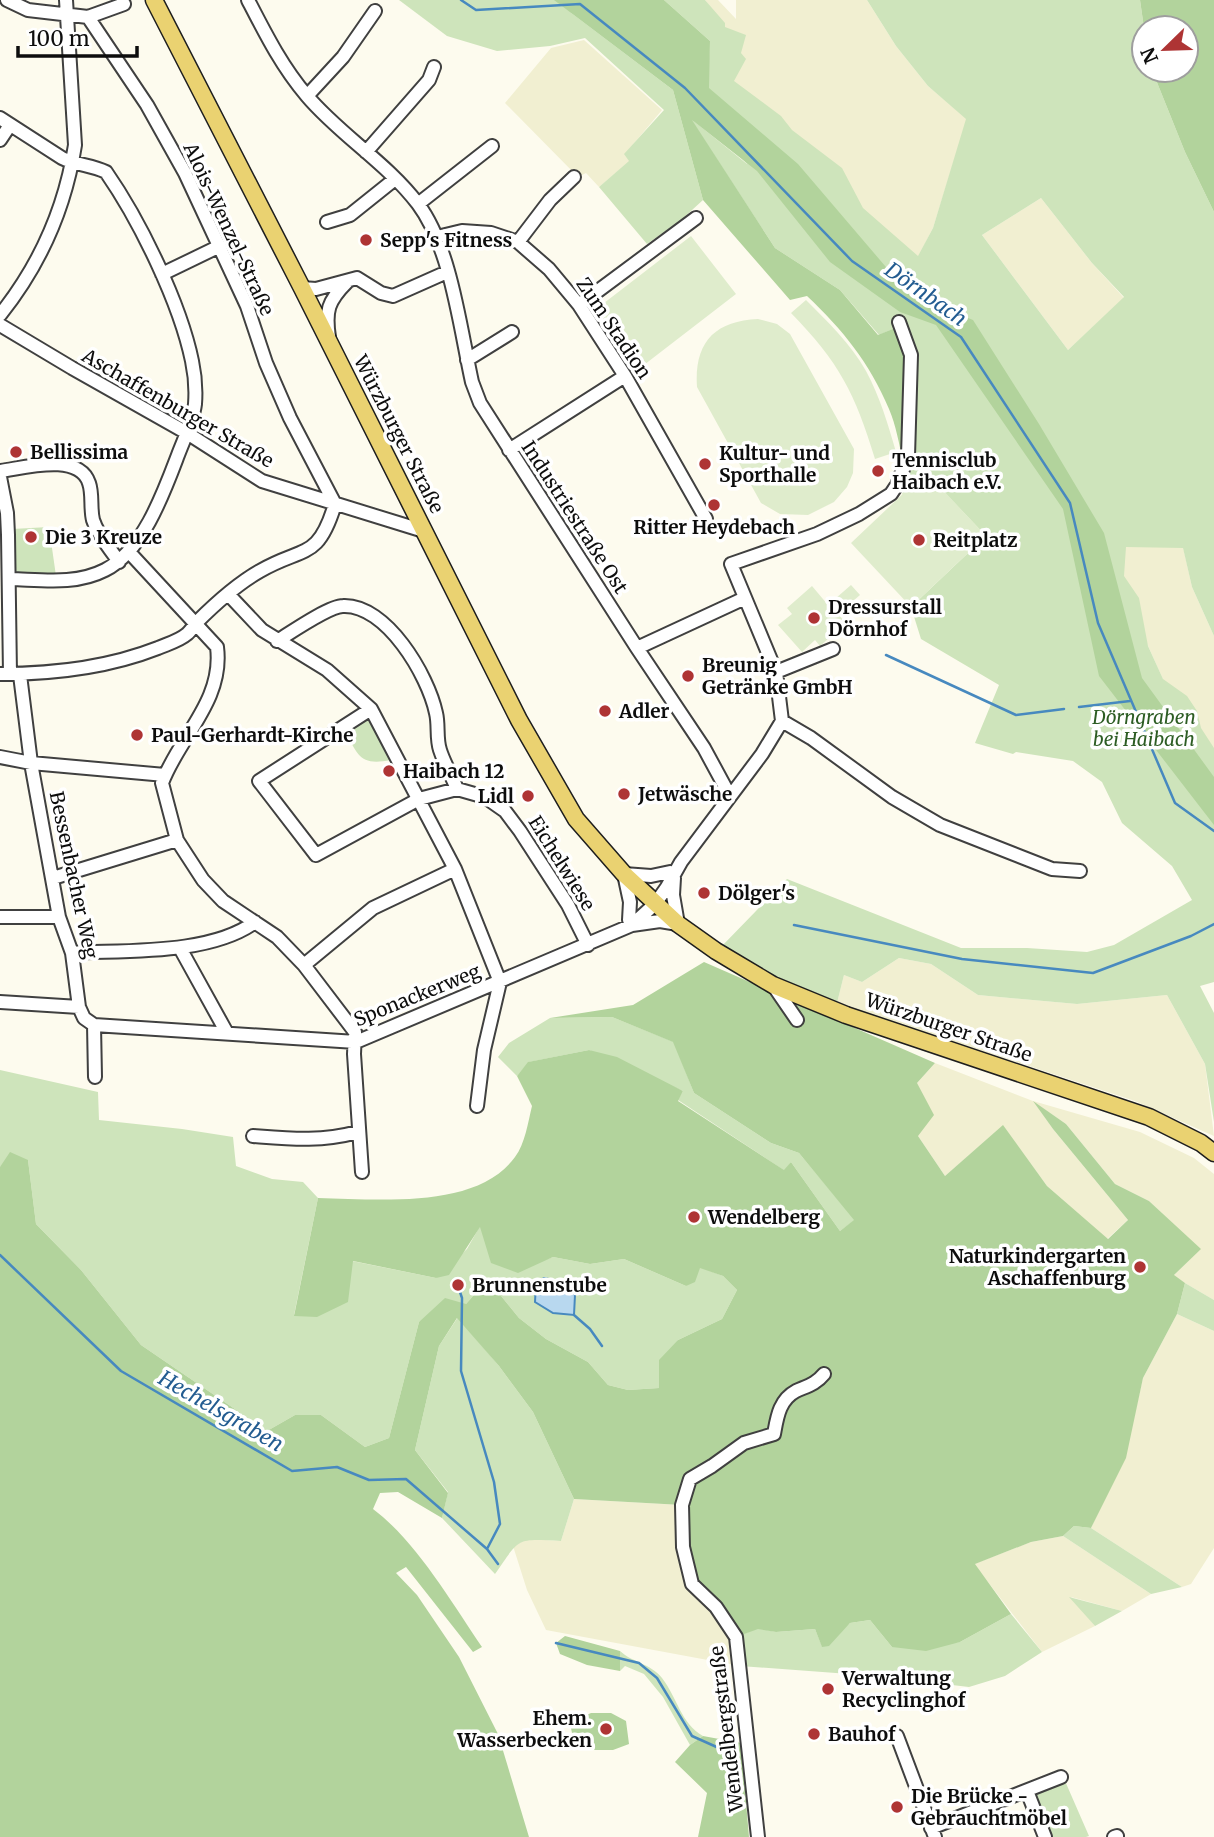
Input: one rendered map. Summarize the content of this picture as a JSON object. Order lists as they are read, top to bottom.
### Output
{
  "streets": {
    "main road": ["Würzburger Straße"],
    "street": [
      "Alois-Wenzel-Straße",
      "Zum Stadion",
      "Aschaffenburger Straße",
      "Industriestraße Ost",
      "Eichelwiese",
      "Bessenbacher Weg",
      "Sponackerweg",
      "Wendelbergstraße"
    ]
  },
  "crossings": [
    ["Alois-Wenzel-Straße", "Aschaffenburger Straße"],
    ["Zum Stadion", "Industriestraße Ost"],
    ["Aschaffenburger Straße", "Würzburger Straße"],
    ["Würzburger Straße", "Sponackerweg"],
    ["Eichelwiese", "Sponackerweg"]
  ],
  "water": ["Dörnbach", "Hechelsgraben"],
  "parks": ["Dörngraben bei Haibach"],
  "places": [
    "Sepp's Fitness",
    "Bellissima",
    "Kultur- und Sporthalle",
    "Tennisclub Haibach e.V.",
    "Ritter Heydebach",
    "Die 3 Kreuze",
    "Reitplatz",
    "Dressurstall Dörnhof",
    "Breunig Getränke GmbH",
    "Adler",
    "Paul-Gerhardt-Kirche",
    "Haibach 12",
    "Jetwäsche",
    "Lidl",
    "Dölger's",
    "Wendelberg",
    "Naturkindergarten Aschaffenburg",
    "Brunnenstube",
    "Verwaltung Recyclinghof",
    "Ehem. Wasserbecken",
    "Bauhof",
    "Die Brücke - Gebrauchtmöbel"
  ],
  "scale_bar": "100 m",
  "north": "bottom left"
}
